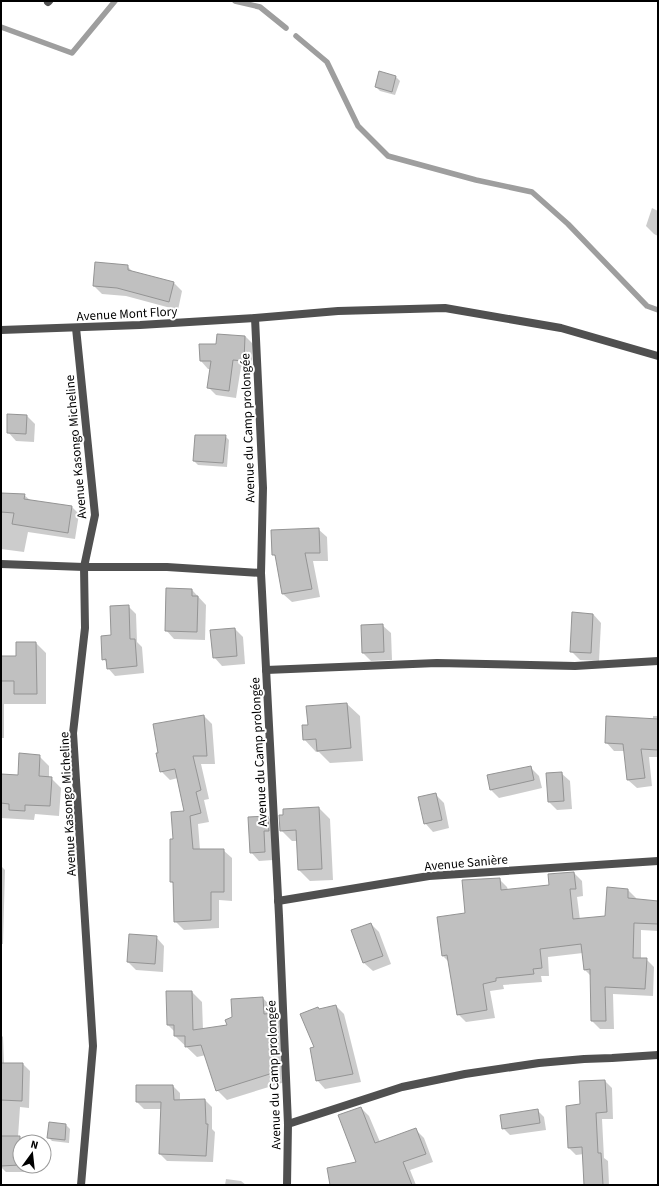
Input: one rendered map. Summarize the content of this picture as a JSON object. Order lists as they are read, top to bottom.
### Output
{
  "streets": {
    "street": [
      "Avenue Mont Flory",
      "Avenue du Camp prolongée",
      "Avenue Kasongo Micheline",
      "Avenue Sanière"
    ]
  },
  "crossings": [
    ["Avenue Mont Flory", "Avenue du Camp prolongée"],
    ["Avenue Mont Flory", "Avenue Kasongo Micheline"],
    ["Avenue du Camp prolongée", "Avenue Sanière"]
  ],
  "north": "top"
}
